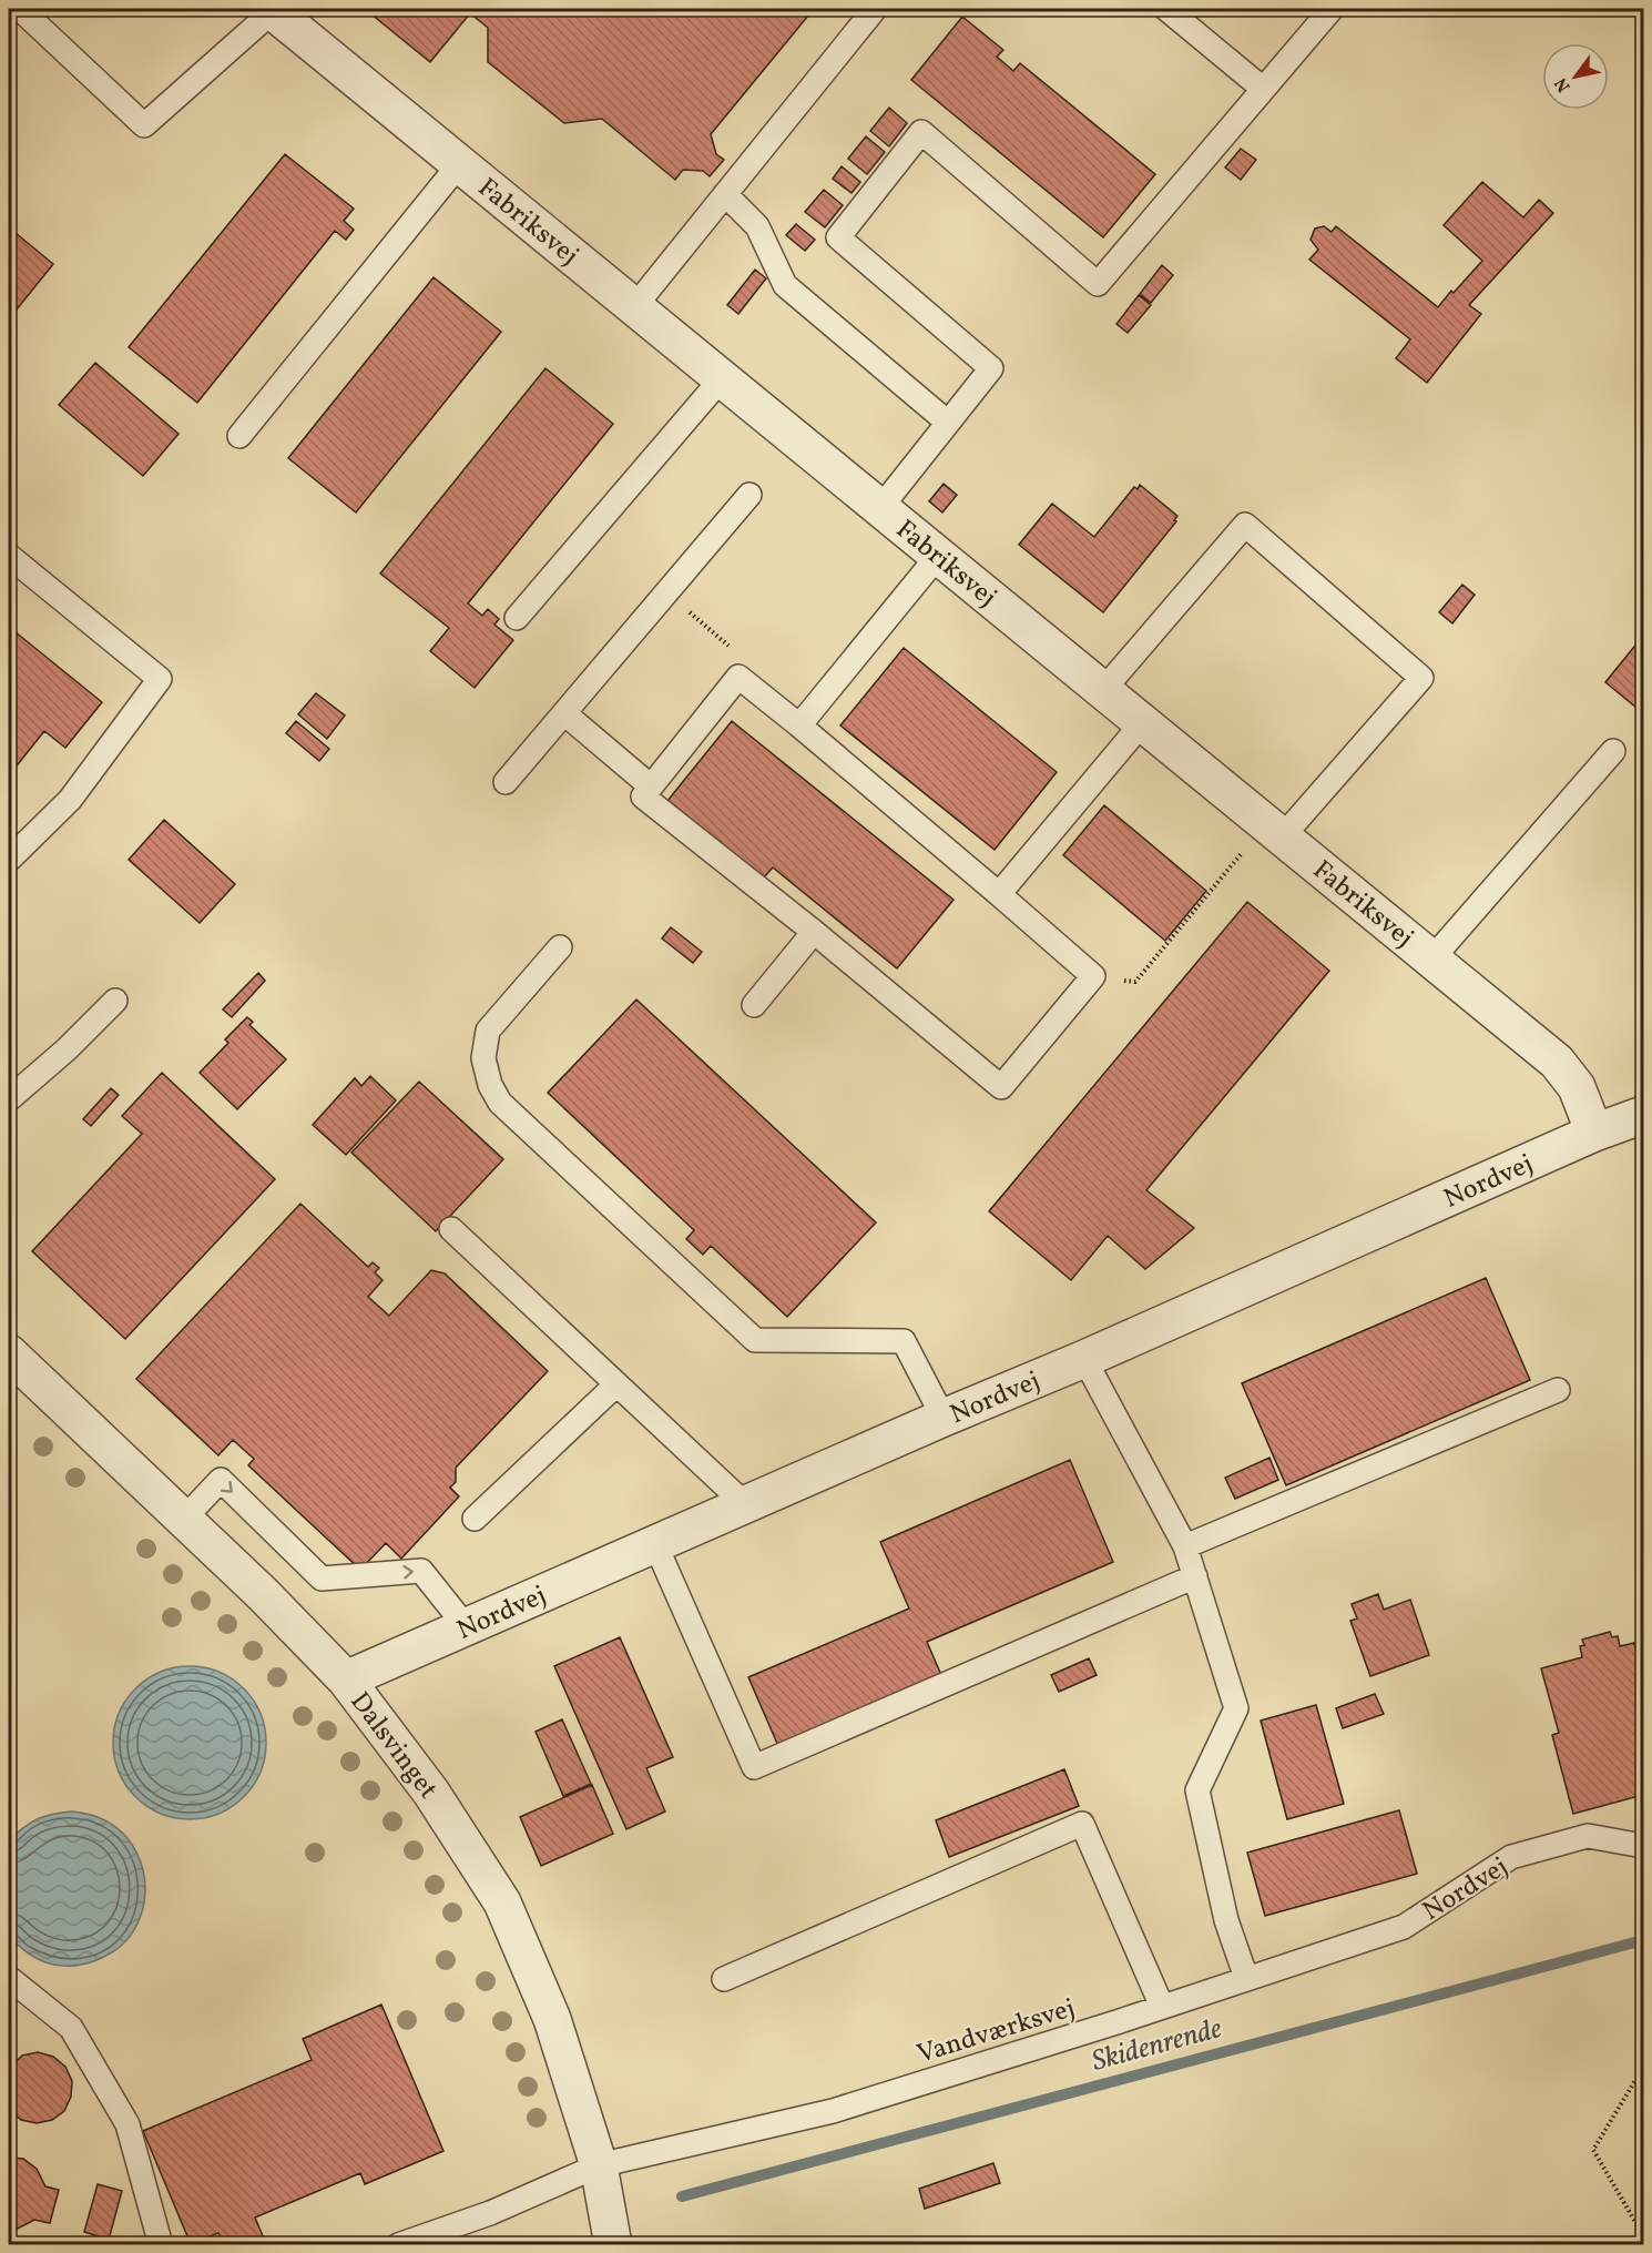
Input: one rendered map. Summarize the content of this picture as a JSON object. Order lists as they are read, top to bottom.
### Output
{
  "streets": {
    "street": ["Fabriksvej", "Nordvej", "Dalsvinget"],
    "lane": ["Vandværksvej"]
  },
  "crossings": [
    ["Fabriksvej", "Nordvej"],
    ["Nordvej", "Dalsvinget"],
    ["Nordvej", "Vandværksvej"],
    ["Dalsvinget", "Vandværksvej"]
  ],
  "water": ["Skidenrende"],
  "north": "bottom left"
}
